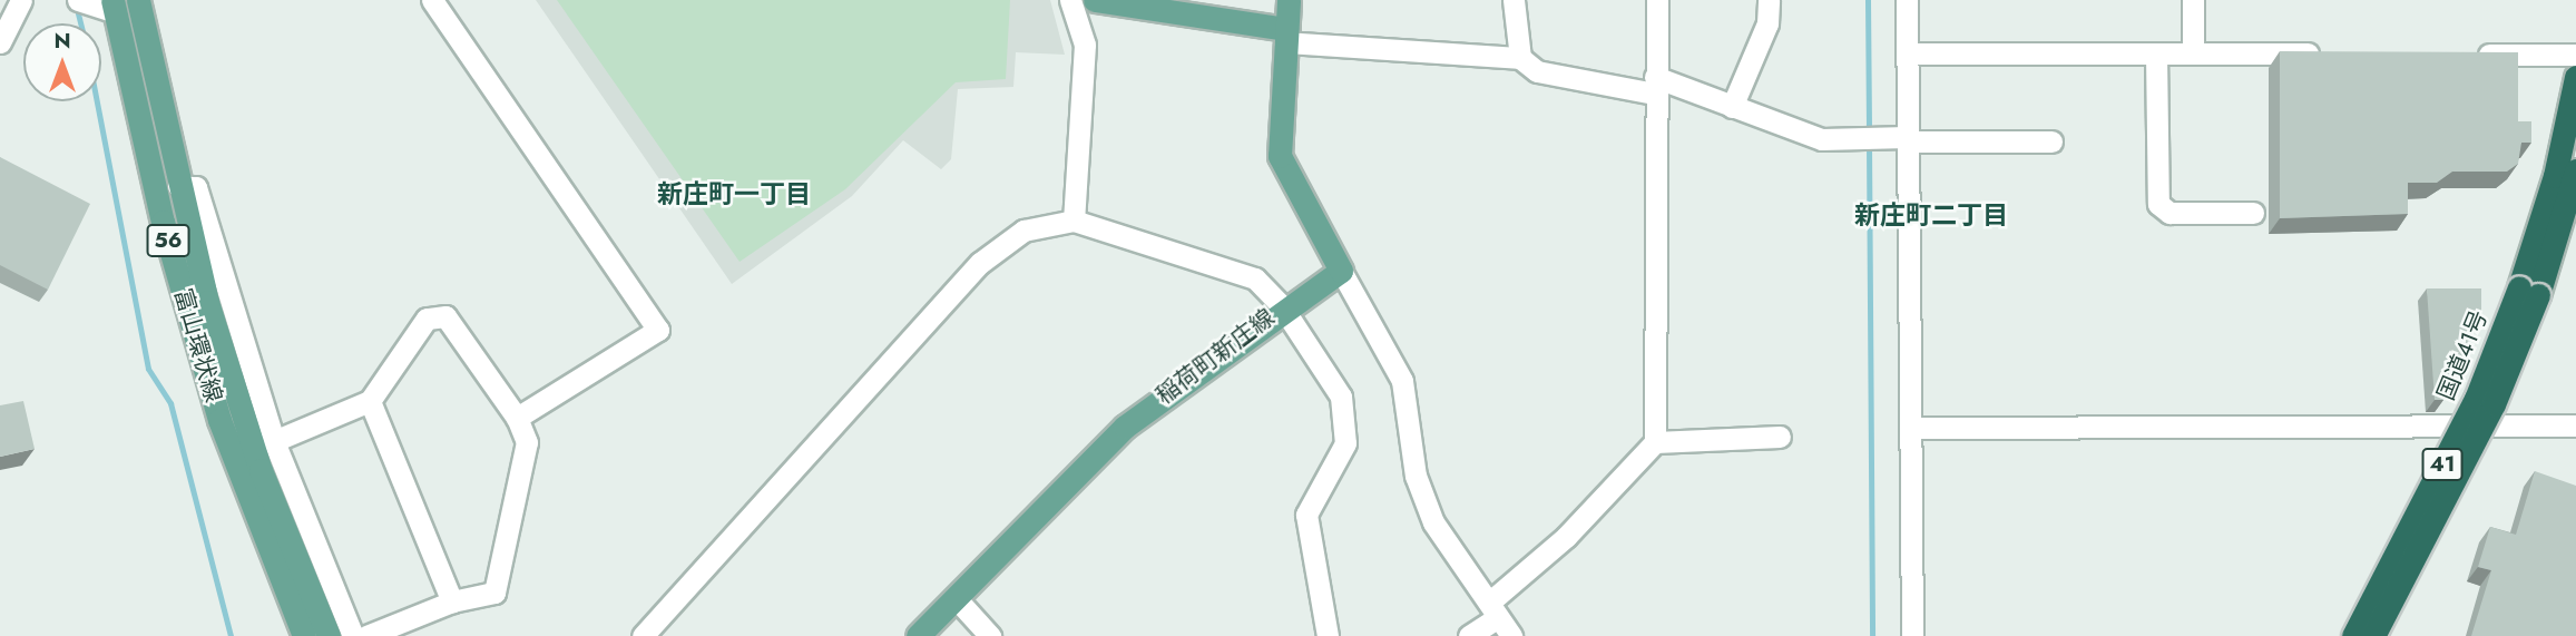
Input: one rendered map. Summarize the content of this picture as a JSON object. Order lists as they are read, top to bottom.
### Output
{
  "streets": {
    "highway": ["国道41号", "41"],
    "main road": ["56", "富山環状線", "稲荷町新庄線"]
  },
  "districts": ["新庄町一丁目", "新庄町二丁目"],
  "north": "top"
}
